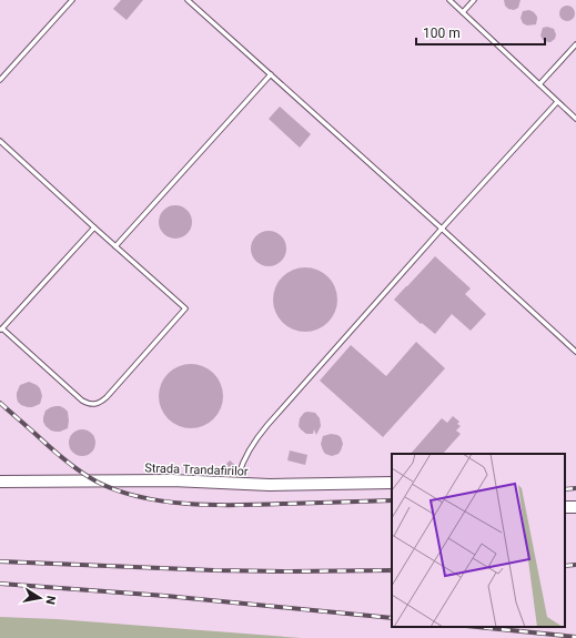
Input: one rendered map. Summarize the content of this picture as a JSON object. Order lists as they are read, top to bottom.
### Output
{
  "streets": {
    "main road": ["Strada Trandafirilor"]
  },
  "scale_bar": "100 m",
  "north": "right"
}
